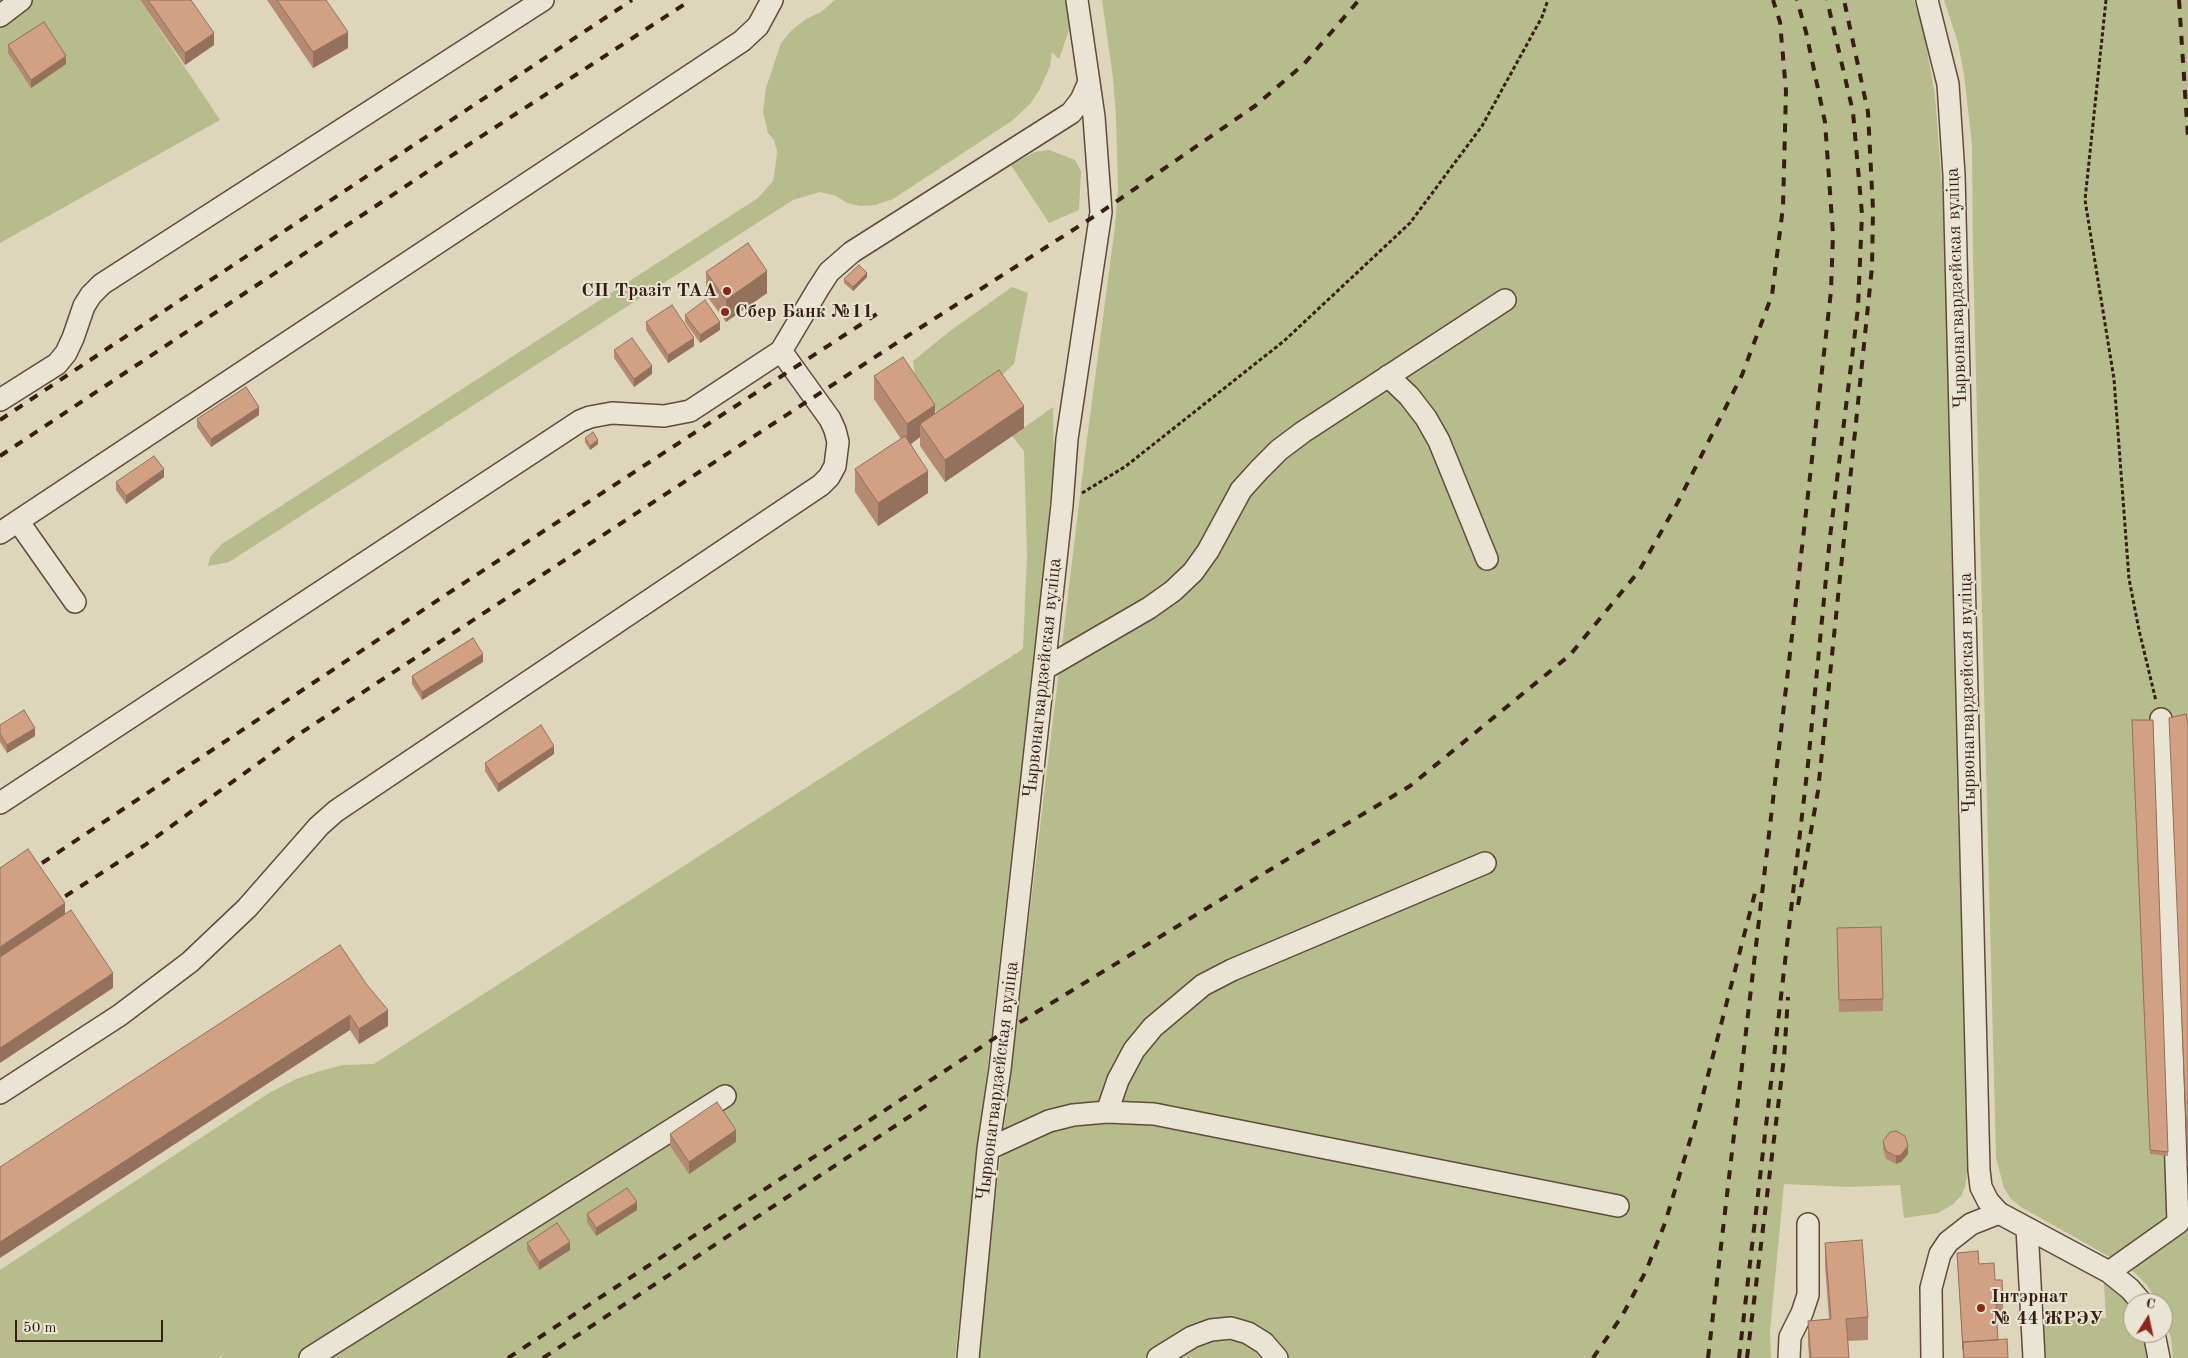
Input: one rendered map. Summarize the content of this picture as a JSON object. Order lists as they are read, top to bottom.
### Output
{
  "streets": {
    "street": ["Чырвонагвардзейская вуліца"]
  },
  "places": ["СП Тразіт ТАА", "Сбер Банк №11", "Інтэрнат № 44 ЖРЭУ"],
  "scale_bar": "50 m",
  "north": "top"
}
